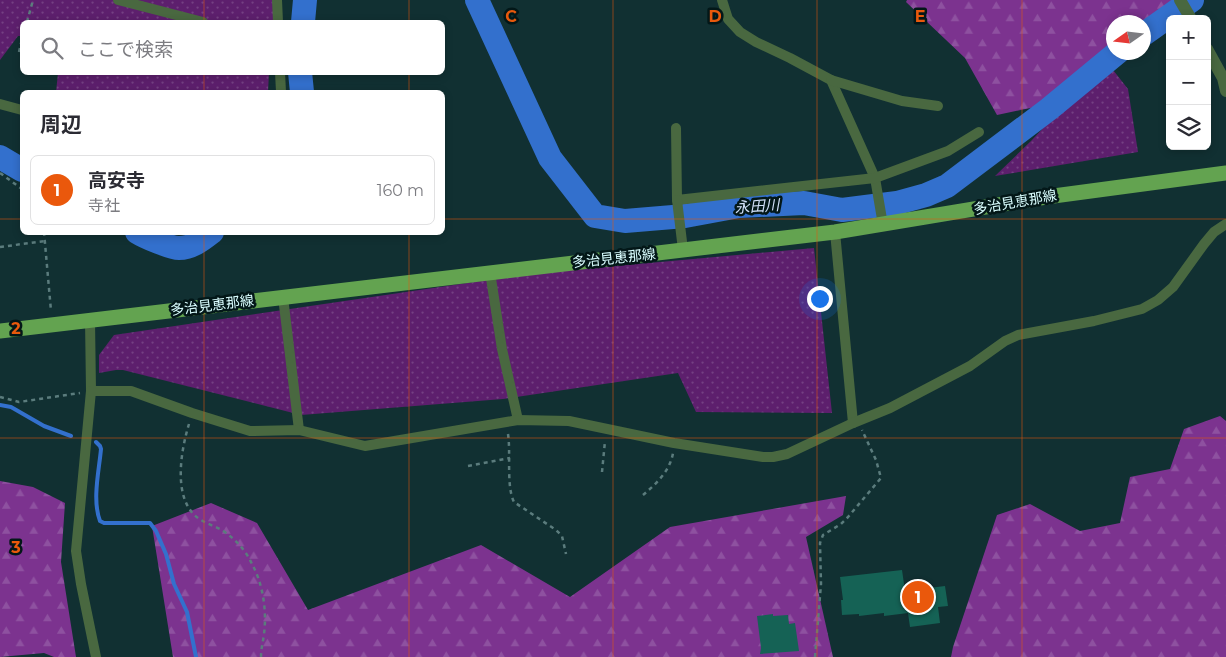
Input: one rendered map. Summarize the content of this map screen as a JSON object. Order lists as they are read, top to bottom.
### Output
{
  "streets": {
    "main road": ["多治見恵那線"]
  },
  "water": ["永田川"],
  "north": "left",
  "page": {
    "map_buttons": ["+", "−"],
    "search": "ここで検索",
    "heading": "周辺",
    "list": [
      {
        "mark": "1",
        "name": "高安寺",
        "note": "寺社",
        "value": "160 m"
      }
    ],
    "pins": "1"
  },
  "grid": {
    "columns": ["C", "D", "E"],
    "rows": ["2", "3"]
  }
}
